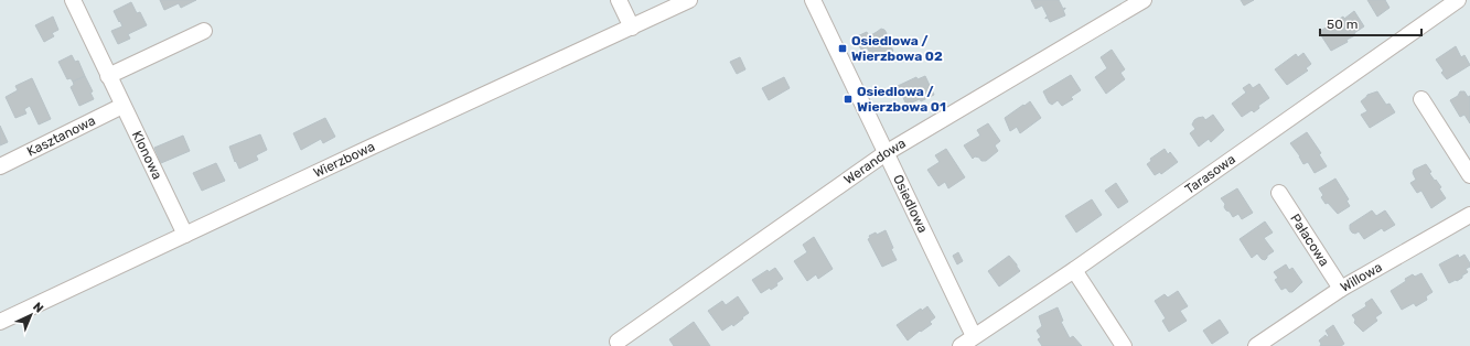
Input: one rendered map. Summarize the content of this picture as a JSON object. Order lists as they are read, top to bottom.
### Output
{
  "streets": {
    "street": [
      "Kasztanowa",
      "Klonowa",
      "Wierzbowa",
      "Werandowa",
      "Tarasowa",
      "Osiedlowa",
      "Pałacowa",
      "Willowa"
    ]
  },
  "crossings": [
    ["Kasztanowa", "Klonowa"],
    ["Klonowa", "Wierzbowa"],
    ["Werandowa", "Osiedlowa"],
    ["Tarasowa", "Osiedlowa"],
    ["Pałacowa", "Willowa"]
  ],
  "places": {
    "transit": ["Osiedlowa / Wierzbowa 02", "Osiedlowa / Wierzbowa 01"]
  },
  "scale_bar": "50 m",
  "north": "top right"
}
